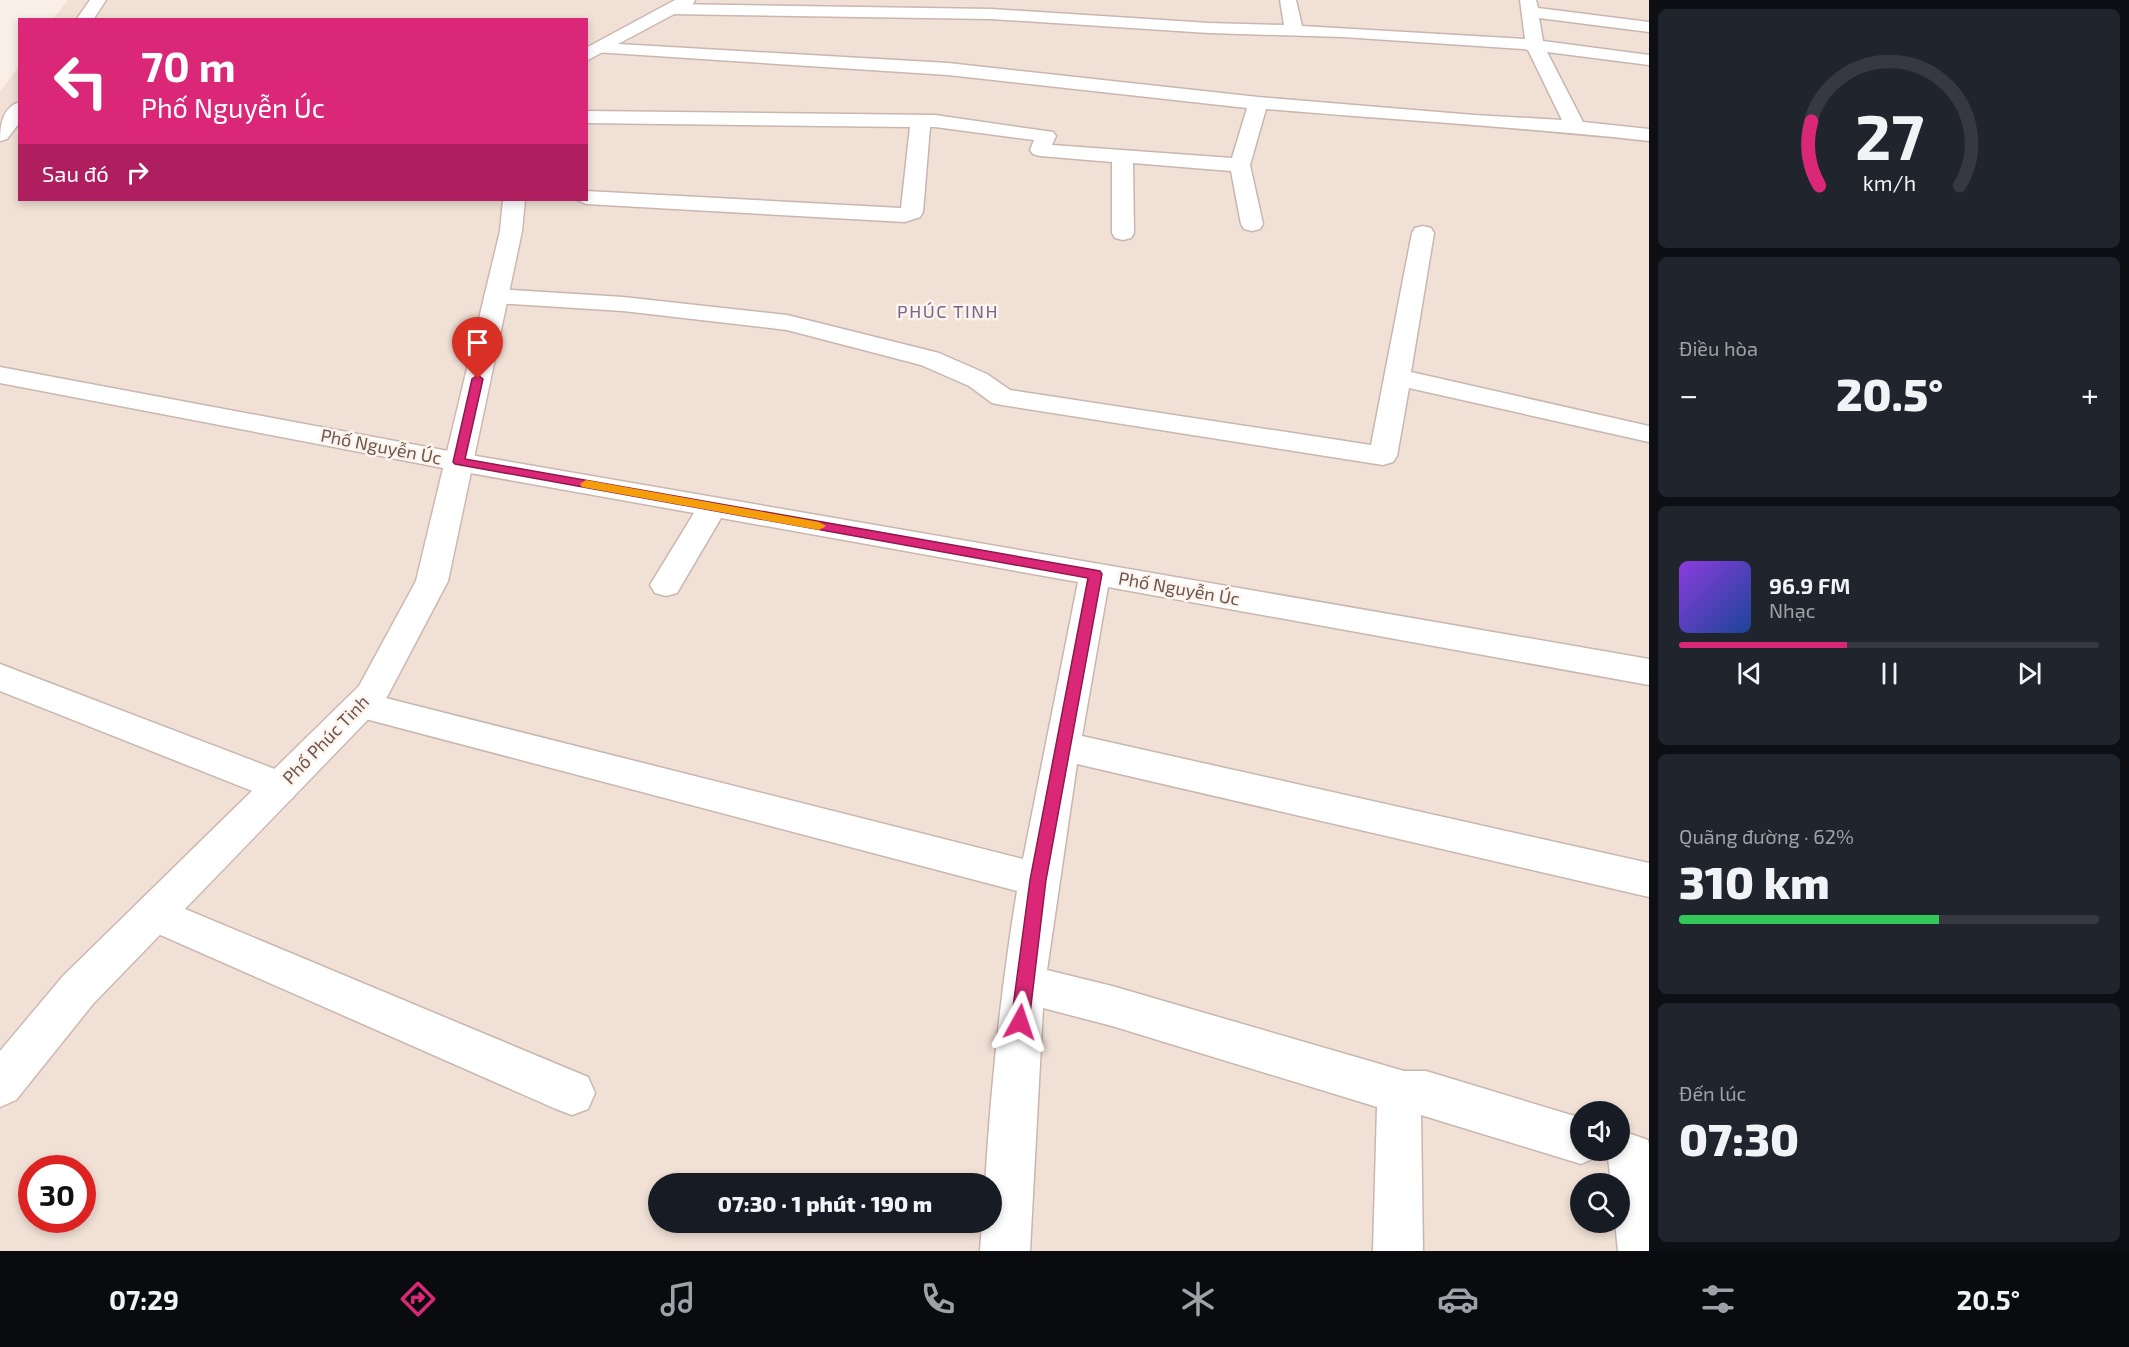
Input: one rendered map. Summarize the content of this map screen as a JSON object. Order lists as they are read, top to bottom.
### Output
{
  "streets": {
    "street": ["Phố Nguyễn Úc", "Phố Phúc Tinh"]
  },
  "crossings": [
    ["Phố Nguyễn Úc", "Phố Phúc Tinh"]
  ],
  "districts": ["PHÚC TINH"],
  "page": {
    "turn": ["70 m", "Phố Nguyễn Úc"],
    "then": "Sau đó",
    "tile": [
      "Điều hòa",
      ["Quãng đường · 62%", "310 km"],
      ["Đến lúc", "07:30"]
    ],
    "heat": ["−", "20.5°", "+"],
    "song": ["96.9 FM", "Nhạc"],
    "limit": "30",
    "trip": "07:30 · 1 phút · 190 m",
    "tabs": ["07:29", "20.5°"],
    "gauge": ["27", "km/h"]
  }
}
